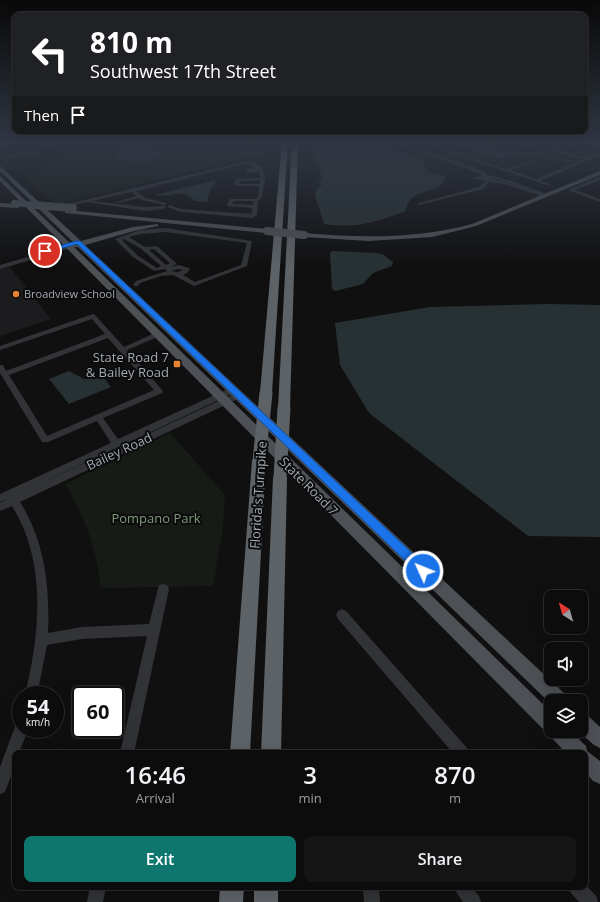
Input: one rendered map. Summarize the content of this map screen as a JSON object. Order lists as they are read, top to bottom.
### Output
{
  "streets": {
    "highway": ["Florida's Turnpike"],
    "main road": ["State Road 7"],
    "street": ["Bailey Road"]
  },
  "crossings": [
    ["Bailey Road", "State Road 7"]
  ],
  "parks": ["Pompano Park"],
  "places": {
    "other": ["Broadview School"],
    "transit": ["State Road 7 & Bailey Road"]
  },
  "north": "top left",
  "page": {
    "turn": ["810 m", "Southwest 17th Street"],
    "then": "Then",
    "speed": "54 km/h",
    "limit": "60",
    "eta": [
      "16:46",
      "Arrival",
      "3",
      "min",
      "870",
      "m"
    ],
    "buttons": ["Exit", "Share"]
  }
}
